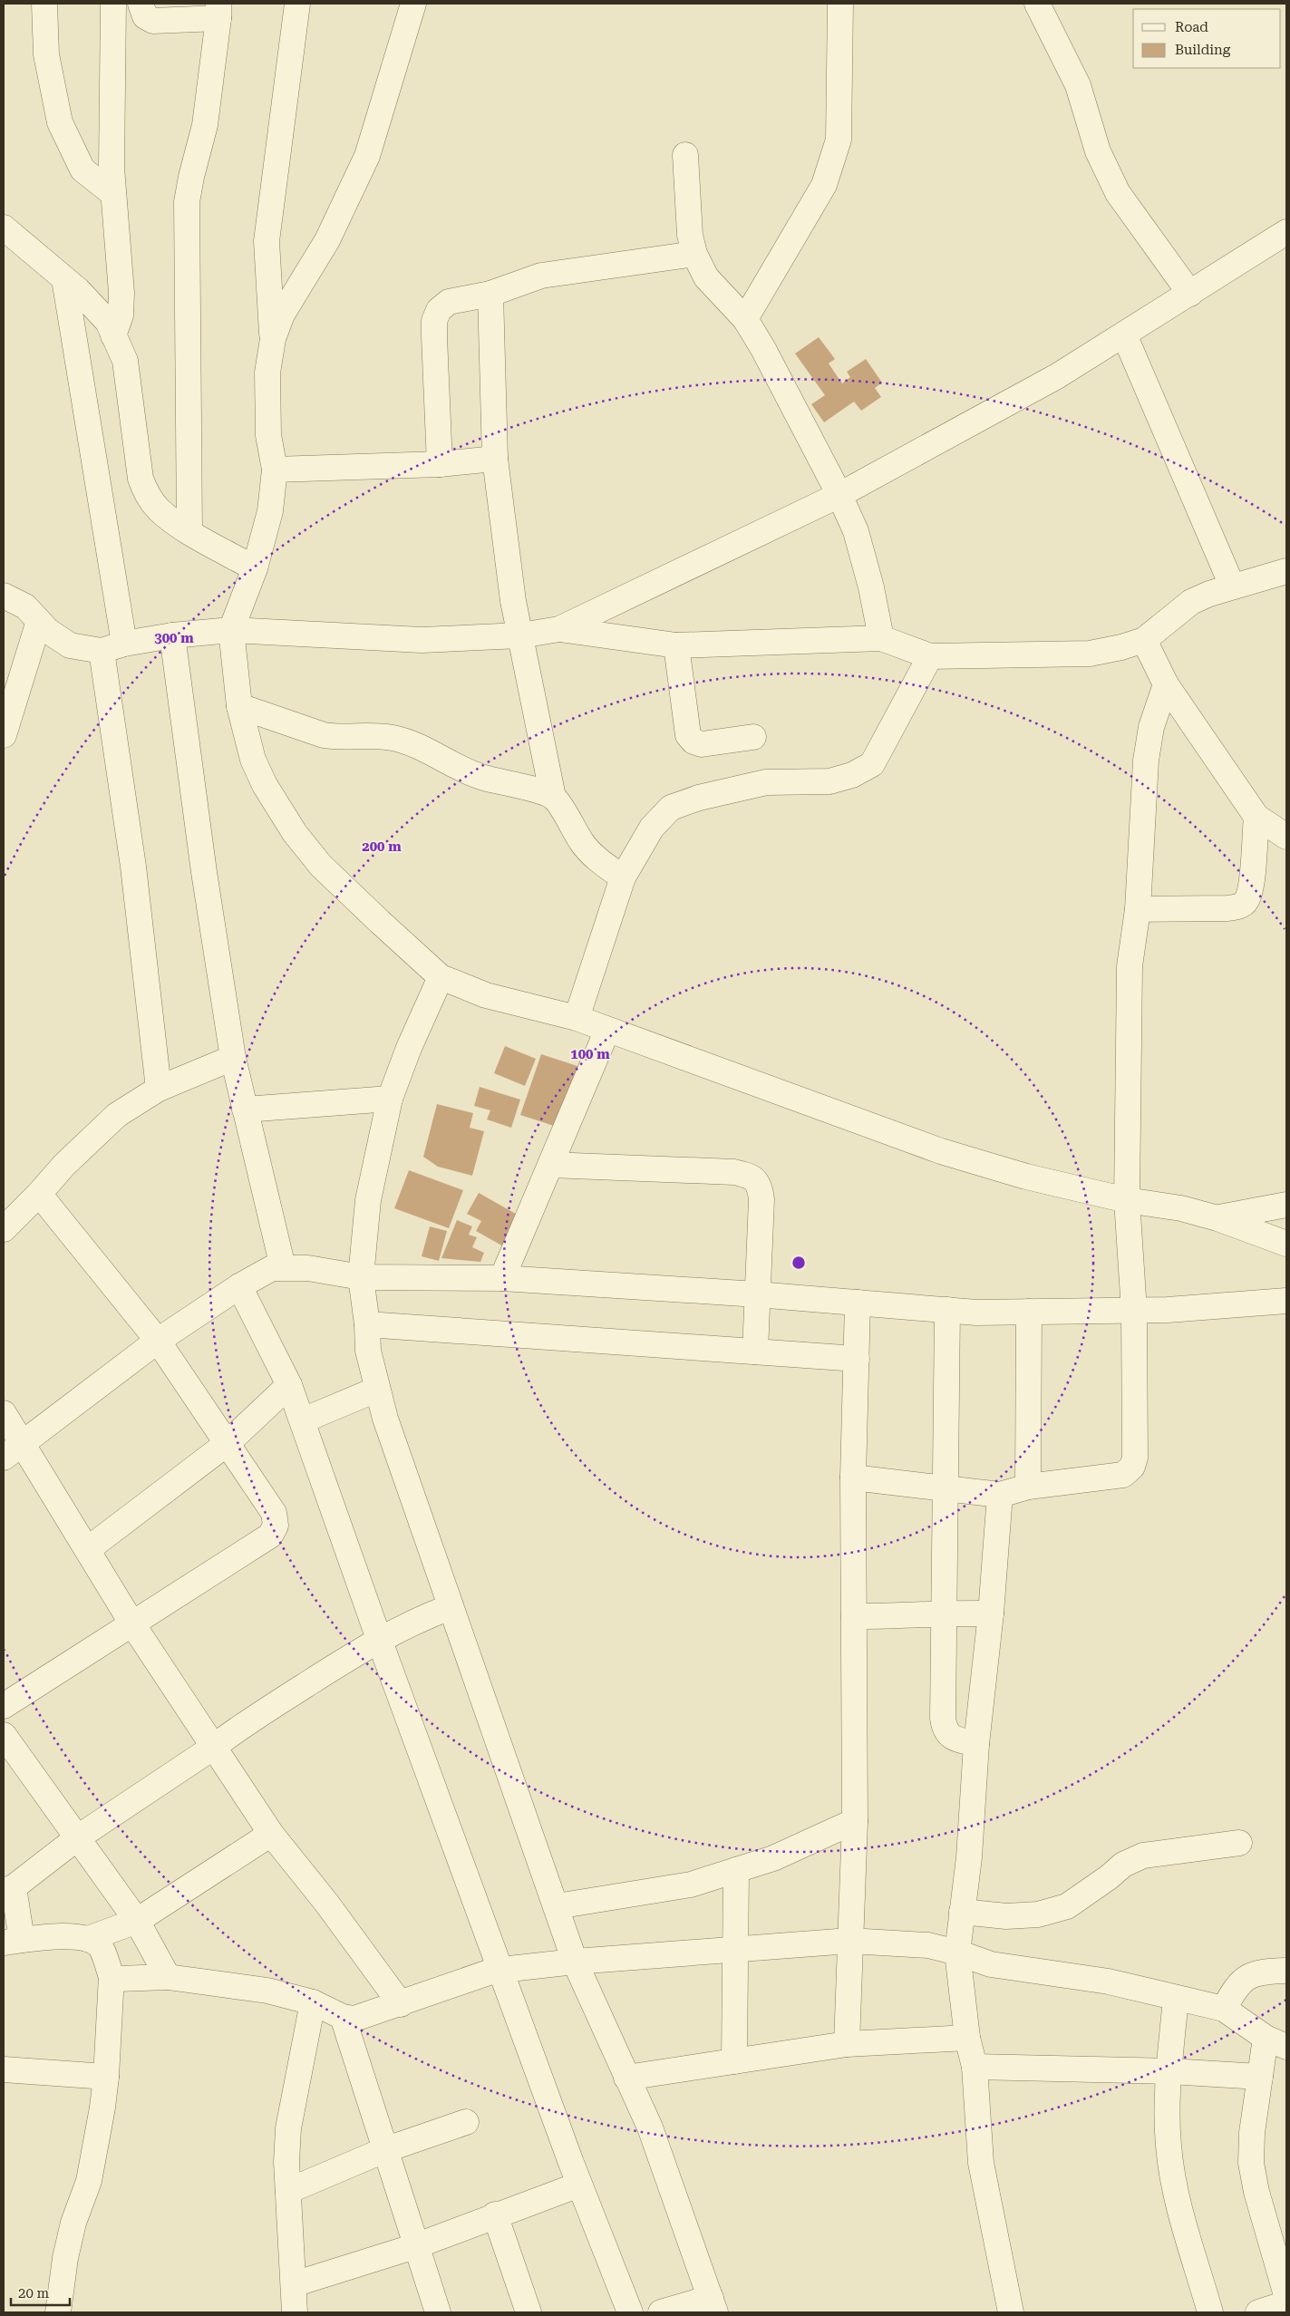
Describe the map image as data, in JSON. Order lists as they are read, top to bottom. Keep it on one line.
{"legend":["Road","Building"],"scale_bar":"20 m","rings":["300 m","200 m","100 m"]}
